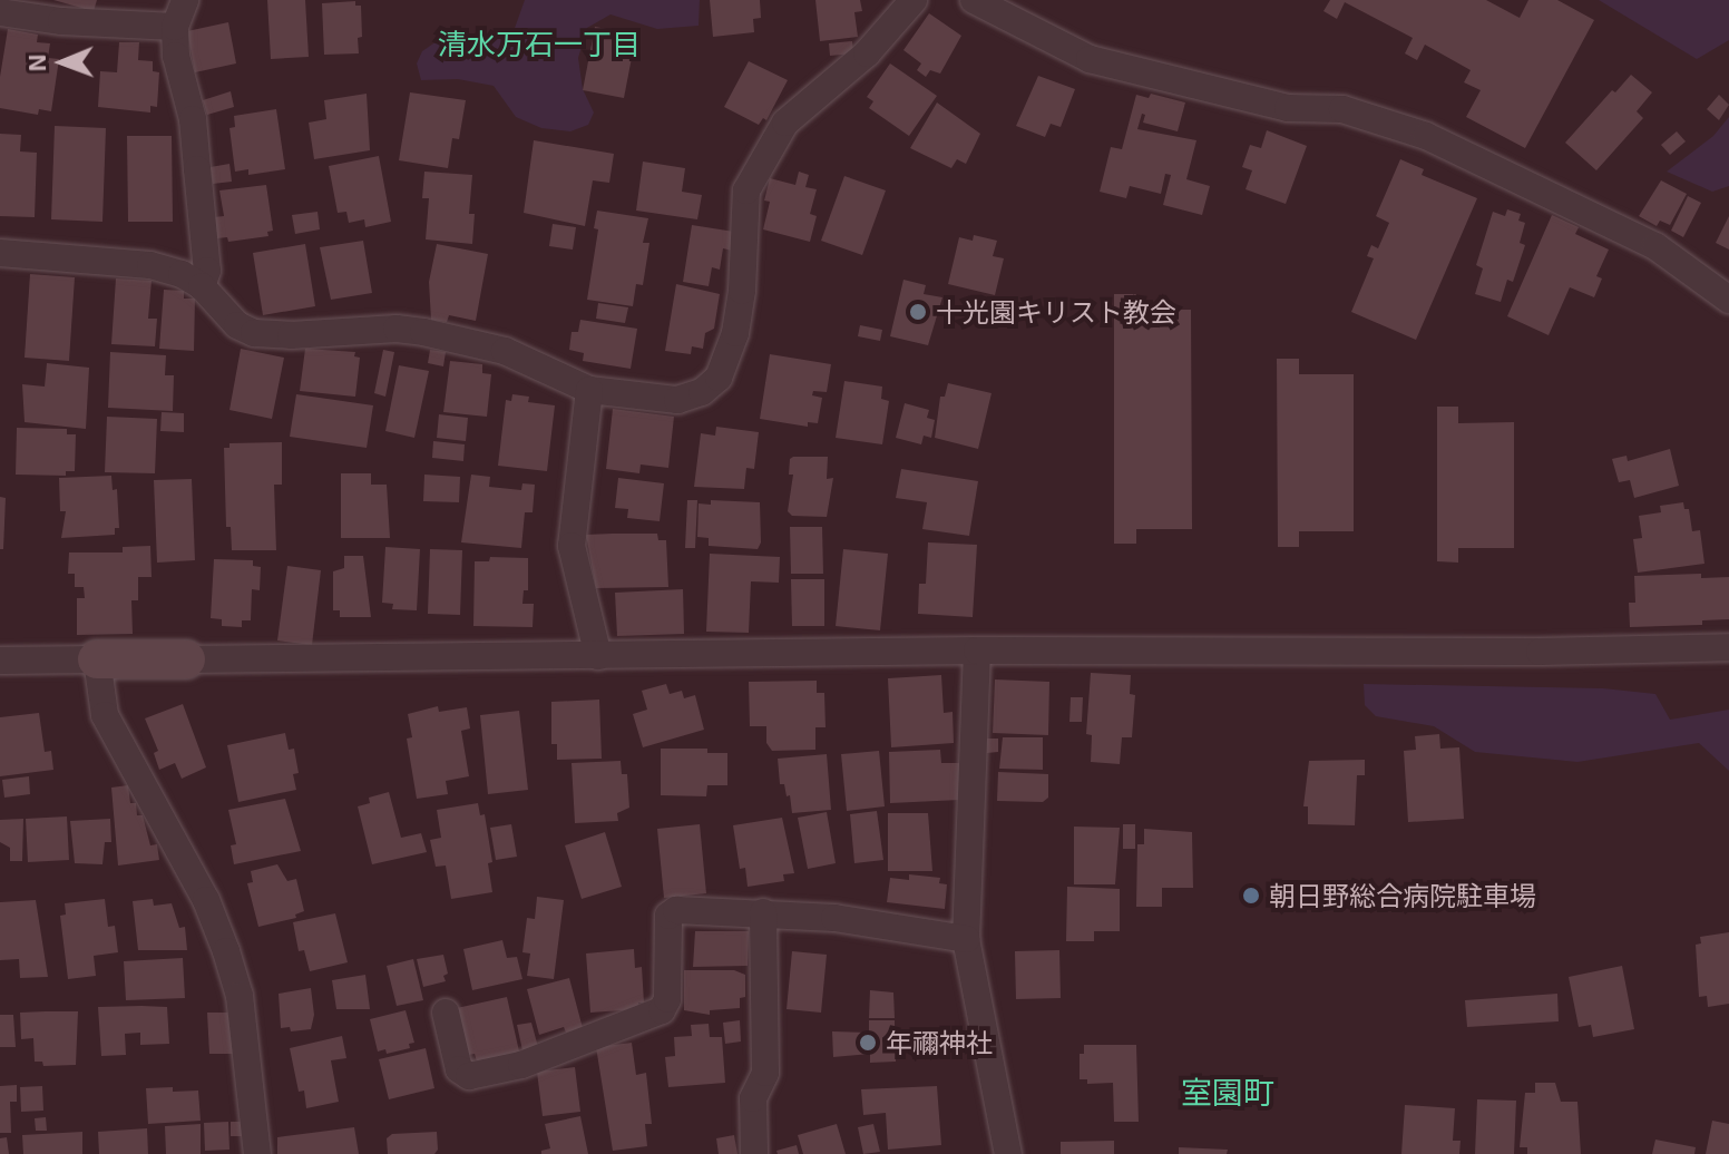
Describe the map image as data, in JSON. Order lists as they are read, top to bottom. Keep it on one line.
{"districts":["清水万石一丁目","室園町"],"places":["十光園キリスト教会","朝日野総合病院駐車場","年禰神社"],"north":"left"}
